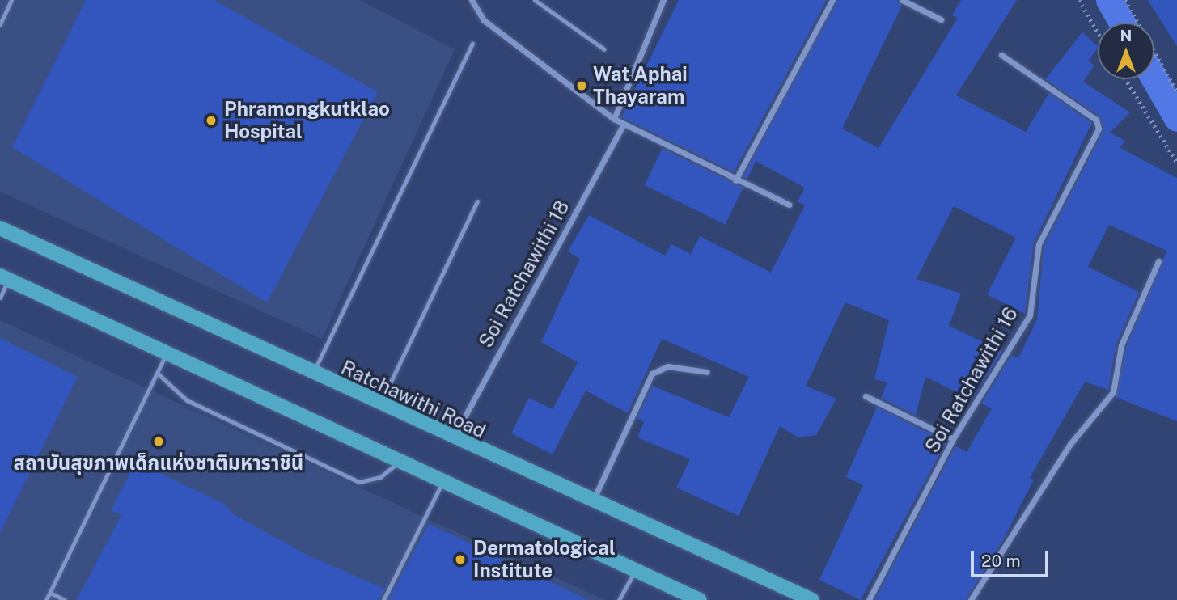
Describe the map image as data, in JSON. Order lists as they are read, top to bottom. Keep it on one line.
{"streets":{"main road":["Ratchawithi Road"],"street":["Soi Ratchawithi 18","Soi Ratchawithi 16"]},"crossings":[["Soi Ratchawithi 18","Ratchawithi Road"]],"places":["Wat Aphai Thayaram","Phramongkutklao Hospital","สถาบันสุขภาพเด็กแห่งชาติมหาราชินี","Dermatological Institute"],"scale_bar":"20 m","north":"top"}
